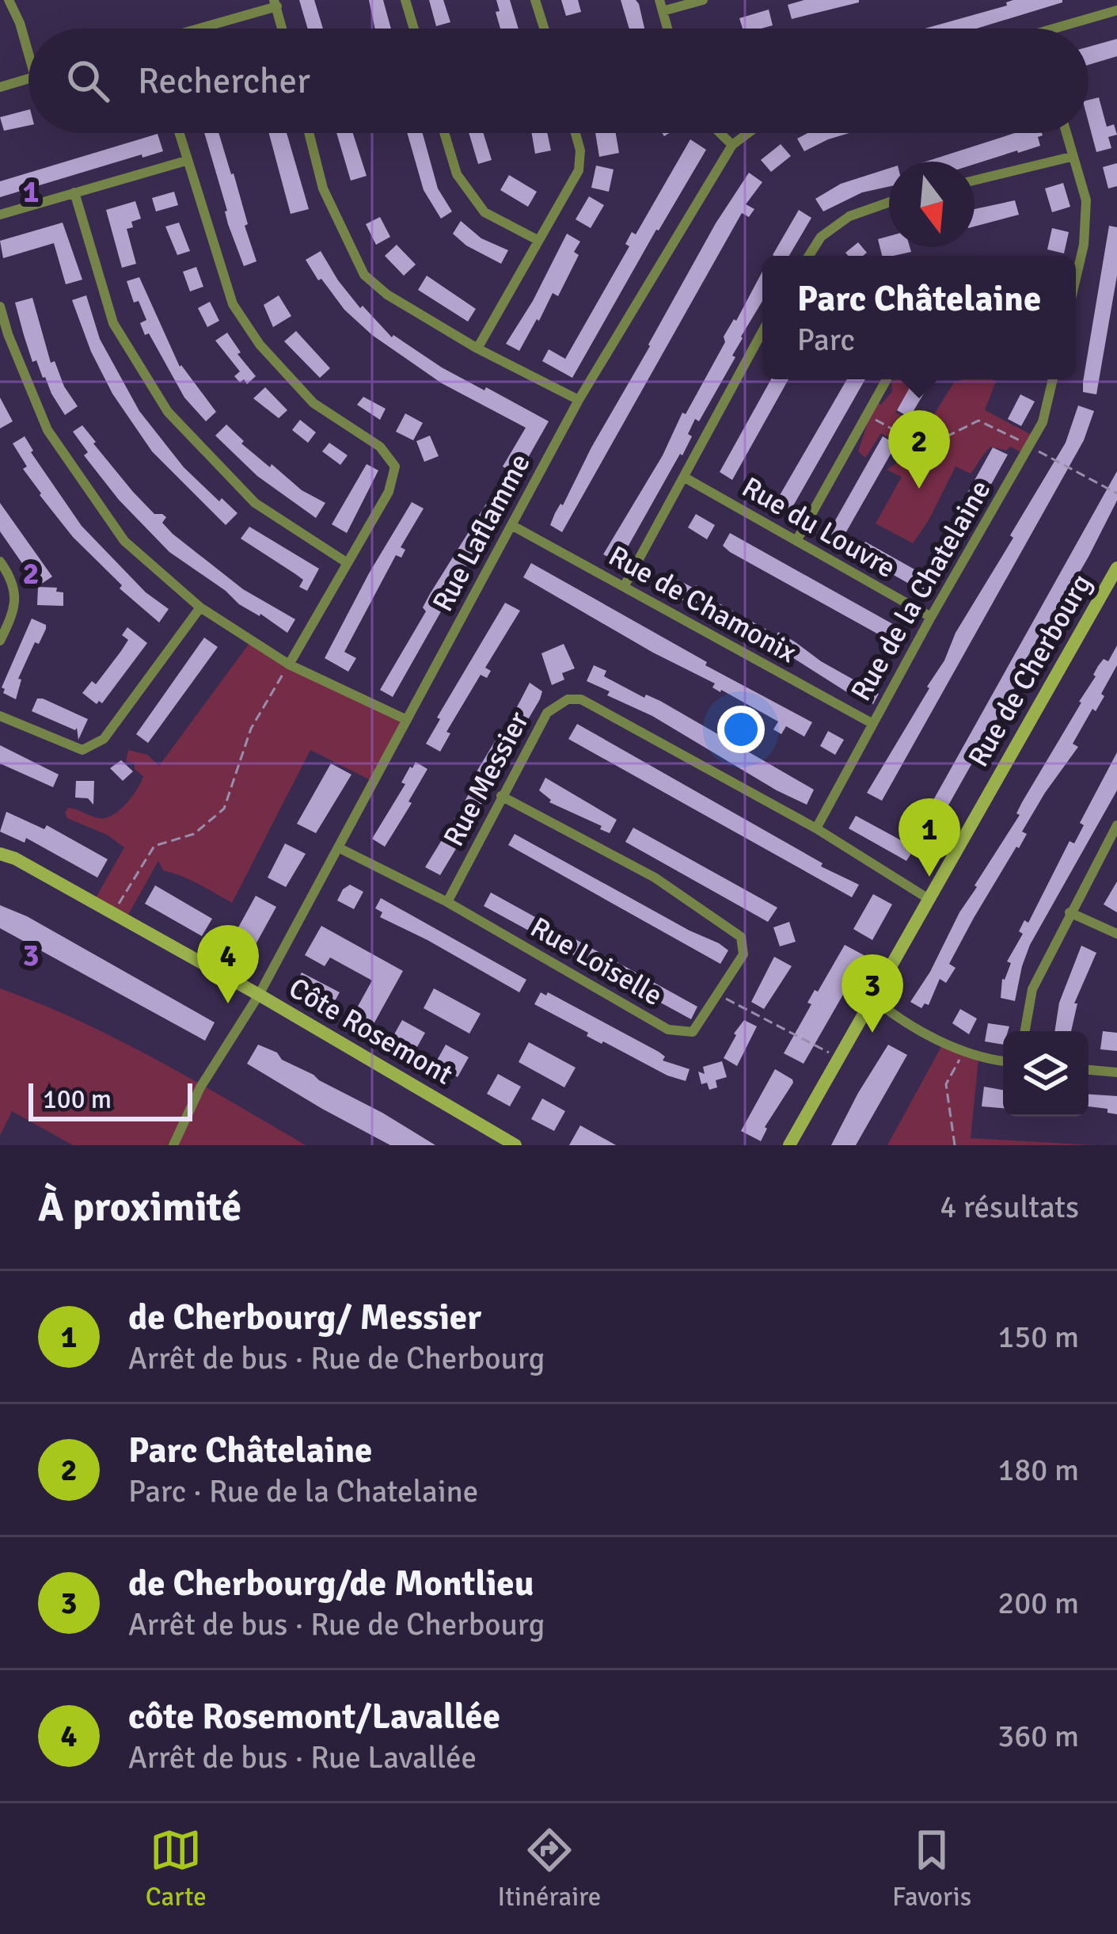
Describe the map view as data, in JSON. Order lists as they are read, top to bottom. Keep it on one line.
{"streets":{"street":["Rue du Louvre","Rue Laflamme","Rue de la Chatelaine","Rue de Chamonix","Rue de Cherbourg","Rue Messier","Rue Loiselle","Côte Rosemont"]},"crossings":[["Rue du Louvre","Rue de la Chatelaine"],["Rue Laflamme","Rue de Chamonix"],["Rue Laflamme","Rue Loiselle"],["Rue Laflamme","Côte Rosemont"],["Rue de la Chatelaine","Rue de Chamonix"],["Rue de la Chatelaine","Rue Messier"],["Rue de Cherbourg","Rue Messier"],["Rue Messier","Rue Loiselle"]],"scale_bar":"100 m","north":"bottom","page":{"search":"Rechercher","popup":["Parc Châtelaine","Parc"],"pins":["2","1","4","3"],"scale":"100 m","heading":["À proximité","4 résultats"],"list":[{"mark":"1","name":"de Cherbourg/ Messier","note":"Arrêt de bus · Rue de Cherbourg","value":"150 m"},{"mark":"2","name":"Parc Châtelaine","note":"Parc · Rue de la Chatelaine","value":"180 m"},{"mark":"3","name":"de Cherbourg/de Montlieu","note":"Arrêt de bus · Rue de Cherbourg","value":"200 m"},{"mark":"4","name":"côte Rosemont/Lavallée","note":"Arrêt de bus · Rue Lavallée","value":"360 m"}],"nav":["Carte","Itinéraire","Favoris"]},"grid":{"rows":["1","2","3"]}}
